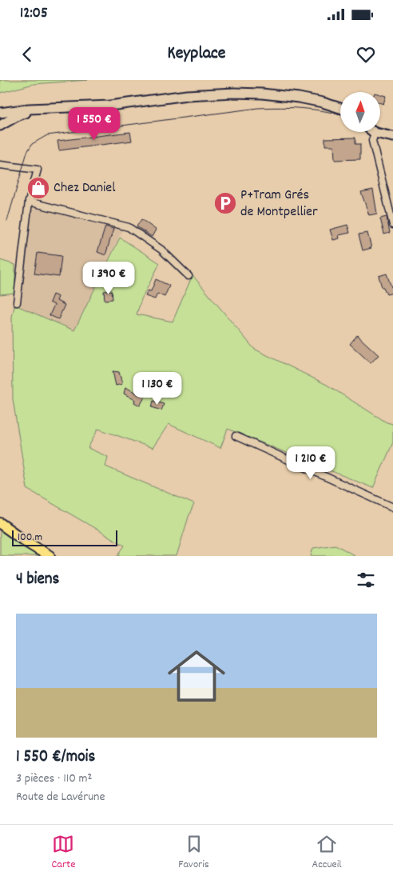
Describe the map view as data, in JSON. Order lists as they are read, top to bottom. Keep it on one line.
{"places":{"shop":["Chez Daniel"],"parking":["P+Tram Grés de Montpellier"]},"scale_bar":"100 m","north":"top","page":{"status":"12:05","header":"Keyplace","price":["1 550 €","1 390 €","1 130 €","1 210 €"],"scale":"100 m","heading":"4 biens","list":[{"name":"1 550 €/mois","note":"3 pièces · 110 m² · Route de Lavérune"}],"tabs":["Carte","Favoris","Accueil"]}}
